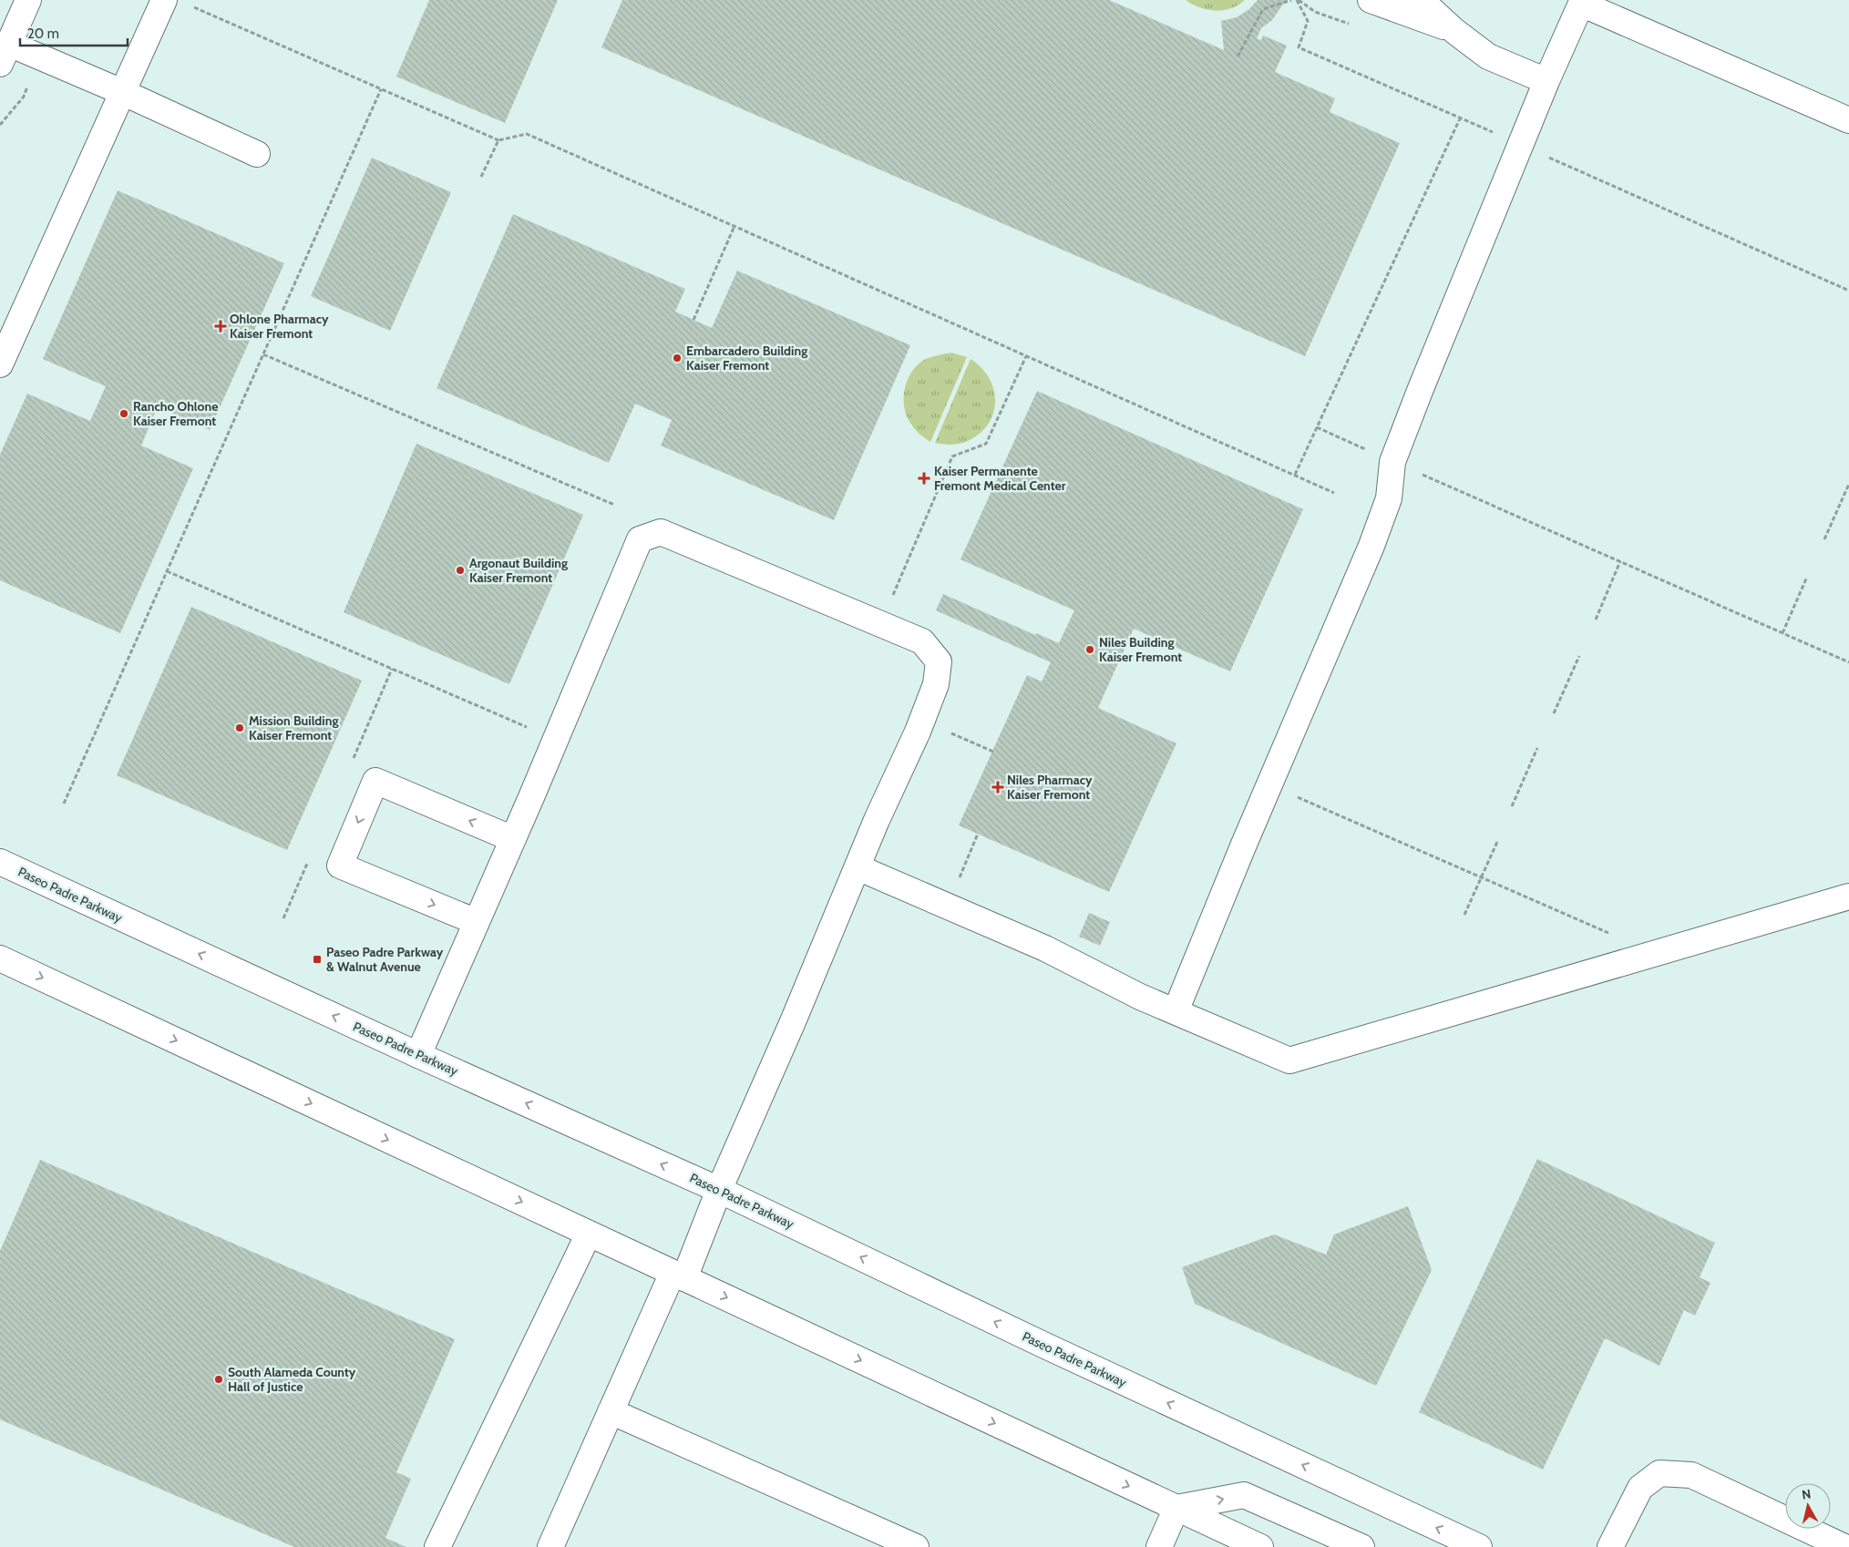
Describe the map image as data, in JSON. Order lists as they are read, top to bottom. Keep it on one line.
{"streets":{"main road":["Paseo Padre Parkway"]},"places":{"health":["Ohlone Pharmacy Kaiser Fremont","Kaiser Permanente Fremont Medical Center","Niles Pharmacy Kaiser Fremont"],"other":["Embarcadero Building Kaiser Fremont","Rancho Ohlone Kaiser Fremont","Argonaut Building Kaiser Fremont","Niles Building Kaiser Fremont","Mission Building Kaiser Fremont","South Alameda County Hall of Justice"],"transit":["Paseo Padre Parkway & Walnut Avenue"]},"scale_bar":"20 m","north":"top"}
